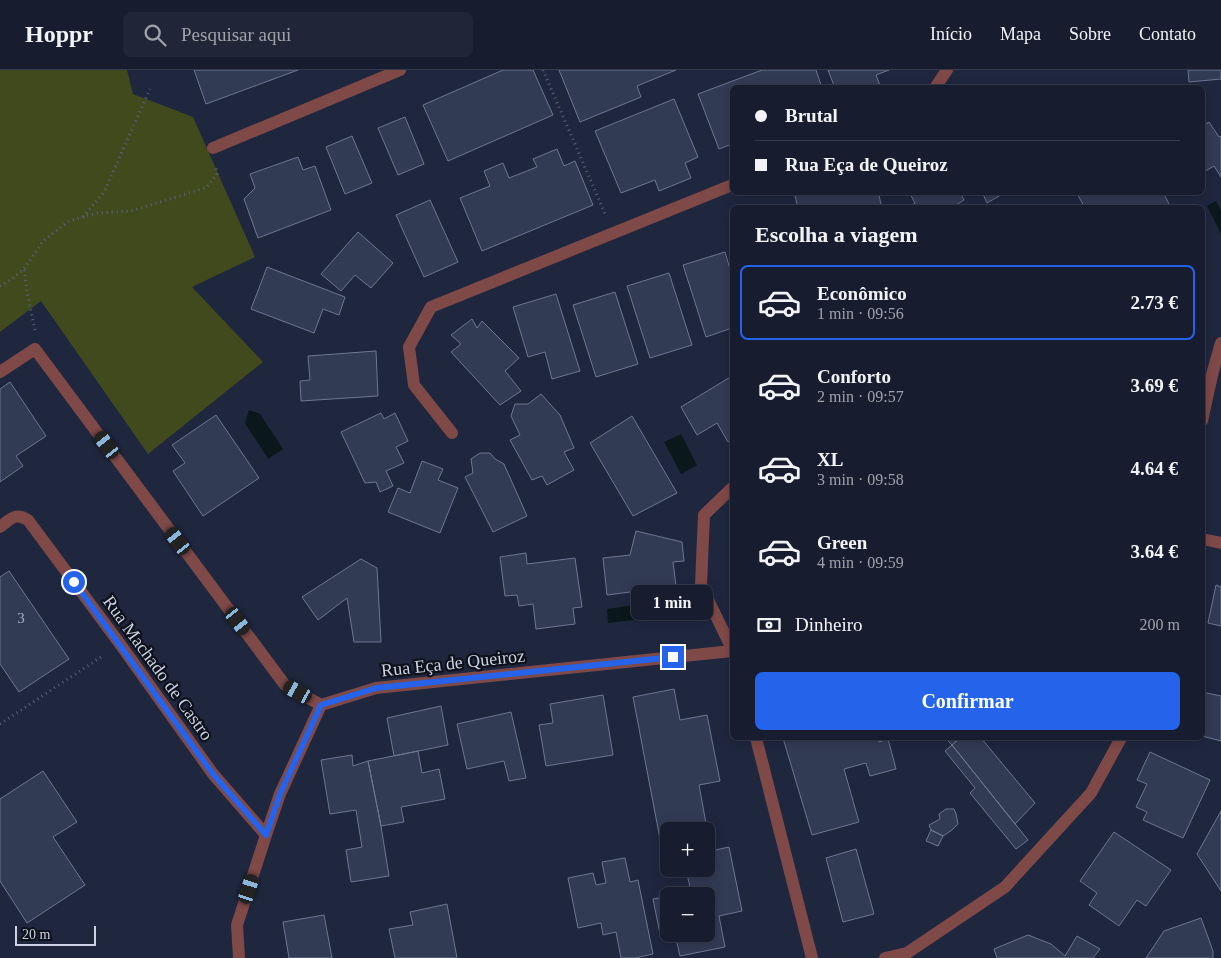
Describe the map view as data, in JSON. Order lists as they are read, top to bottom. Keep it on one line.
{"streets":{"street":["Rua Eça de Queiroz","Rua Machado de Castro"]},"house_numbers":["3"],"scale_bar":"20 m","page":{"header":"Hoppr","search":"Pesquisar aqui","nav":["Início","Mapa","Sobre","Contato"],"banner":["Brutal","Rua Eça de Queiroz"],"heading":"Escolha a viagem","list":[{"name":"Econômico","note":"1 min · 09:56","value":"2.73 €"},{"name":"Conforto","note":"2 min · 09:57","value":"3.69 €"},{"name":"XL","note":"3 min · 09:58","value":"4.64 €"},{"name":"Green","note":"4 min · 09:59","value":"3.64 €"}],"bubble":"1 min","pay":["Dinheiro","200 m"],"buttons":"Confirmar","map_buttons":["+","−"],"scale":"20 m"}}
